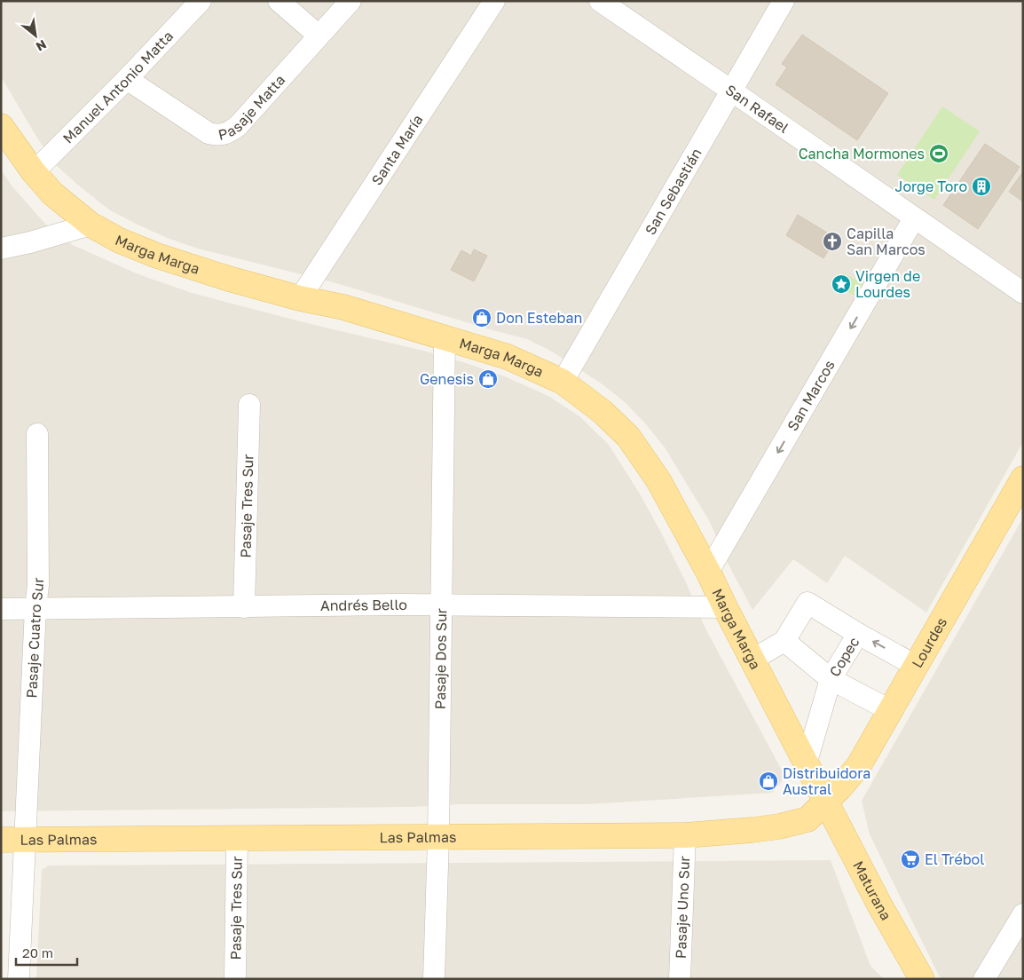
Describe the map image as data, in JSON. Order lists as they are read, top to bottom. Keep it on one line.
{"streets":{"main road":["Marga Marga","Lourdes","Las Palmas","Maturana"],"street":["Manuel Antonio Matta","Pasaje Matta","San Rafael","Santa María","San Sebastián","San Marcos","Pasaje Tres Sur","Andrés Bello","Pasaje Cuatro Sur","Copec","Pasaje Dos Sur","Pasaje Uno Sur"]},"crossings":[["Manuel Antonio Matta","Pasaje Matta"],["Manuel Antonio Matta","Marga Marga"],["San Rafael","San Sebastián"],["San Rafael","San Marcos"],["Santa María","Marga Marga"],["San Sebastián","Marga Marga"],["Marga Marga","San Marcos"],["Marga Marga","Andrés Bello"],["Marga Marga","Lourdes"],["Marga Marga","Pasaje Dos Sur"],["Marga Marga","Las Palmas"],["Marga Marga","Maturana"],["Pasaje Tres Sur","Andrés Bello"],["Pasaje Tres Sur","Las Palmas"],["Andrés Bello","Pasaje Cuatro Sur"],["Andrés Bello","Pasaje Dos Sur"],["Pasaje Cuatro Sur","Las Palmas"],["Lourdes","Copec"],["Lourdes","Las Palmas"],["Lourdes","Maturana"],["Pasaje Dos Sur","Las Palmas"],["Las Palmas","Maturana"],["Las Palmas","Pasaje Uno Sur"]],"one_way":["San Marcos"],"places":{"sports":["Cancha Mormones"],"building":["Jorge Toro"],"church":["Capilla San Marcos"],"place":["Virgen de Lourdes"],"shop":["Don Esteban","Genesis","Distribuidora Austral"],"supermarket":["El Trébol"]},"scale_bar":"20 m","north":"bottom right"}
